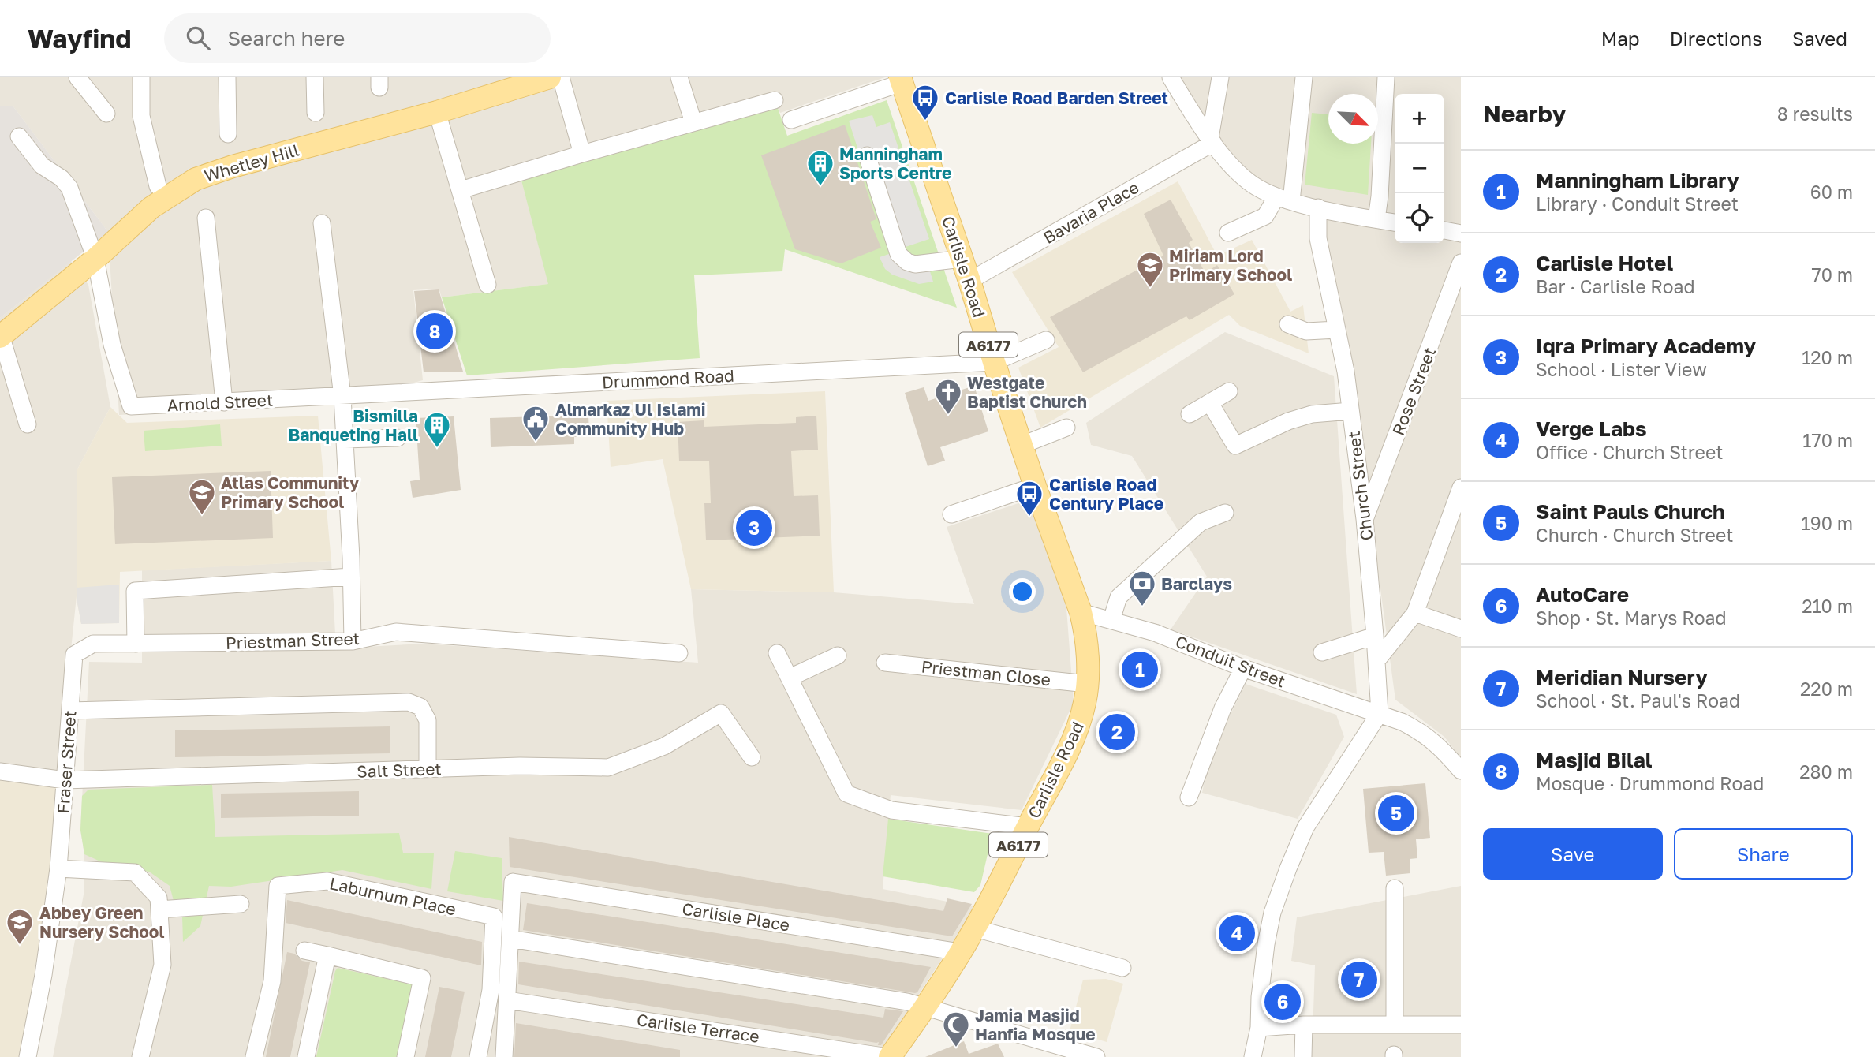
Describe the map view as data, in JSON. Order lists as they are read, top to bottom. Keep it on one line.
{"streets":{"main road":["Whetley Hill","Carlisle Road","A6177"],"street":["Bavaria Place","Drummond Road","Rose Street","Arnold Street","Church Street","Priestman Street","Conduit Street","Priestman Close","Fraser Street","Salt Street","Laburnum Place","Carlisle Place","Carlisle Terrace"]},"crossings":[["Whetley Hill","Arnold Street"],["Bavaria Place","Carlisle Road"],["Carlisle Road","Drummond Road"],["Carlisle Road","Conduit Street"],["Carlisle Road","Priestman Close"],["Carlisle Road","Carlisle Place"],["Carlisle Road","Carlisle Terrace"],["Drummond Road","Arnold Street"],["Rose Street","Church Street"],["Church Street","Conduit Street"],["Priestman Street","Fraser Street"],["Fraser Street","Salt Street"]],"places":{"bus stop":["Carlisle Road Barden Street","Carlisle Road Century Place"],"building":["Manningham Sports Centre","Bismilla Banqueting Hall"],"school or university":["Miriam Lord Primary School","Atlas Community Primary School","Abbey Green Nursery School"],"church":["Westgate Baptist Church"],"public building":["Almarkaz Ul Islami Community Hub"],"bank":["Barclays"],"mosque":["Jamia Masjid Hanfia Mosque"]},"north":"bottom right","page":{"header":"Wayfind","search":"Search here","nav":["Map","Directions","Saved"],"heading":["Nearby","8 results"],"map_buttons":["+","−"],"list":[{"mark":"1","name":"Manningham Library","note":"Library · Conduit Street","value":"60 m"},{"mark":"2","name":"Carlisle Hotel","note":"Bar · Carlisle Road","value":"70 m"},{"mark":"3","name":"Iqra Primary Academy","note":"School · Lister View","value":"120 m"},{"mark":"4","name":"Verge Labs","note":"Office · Church Street","value":"170 m"},{"mark":"5","name":"Saint Pauls Church","note":"Church · Church Street","value":"190 m"},{"mark":"6","name":"AutoCare","note":"Shop · St. Marys Road","value":"210 m"},{"mark":"7","name":"Meridian Nursery","note":"School · St. Paul's Road","value":"220 m"},{"mark":"8","name":"Masjid Bilal","note":"Mosque · Drummond Road","value":"280 m"}],"pins":["8","3","1","2","5","4","7","6"],"buttons":["Save","Share"]}}
